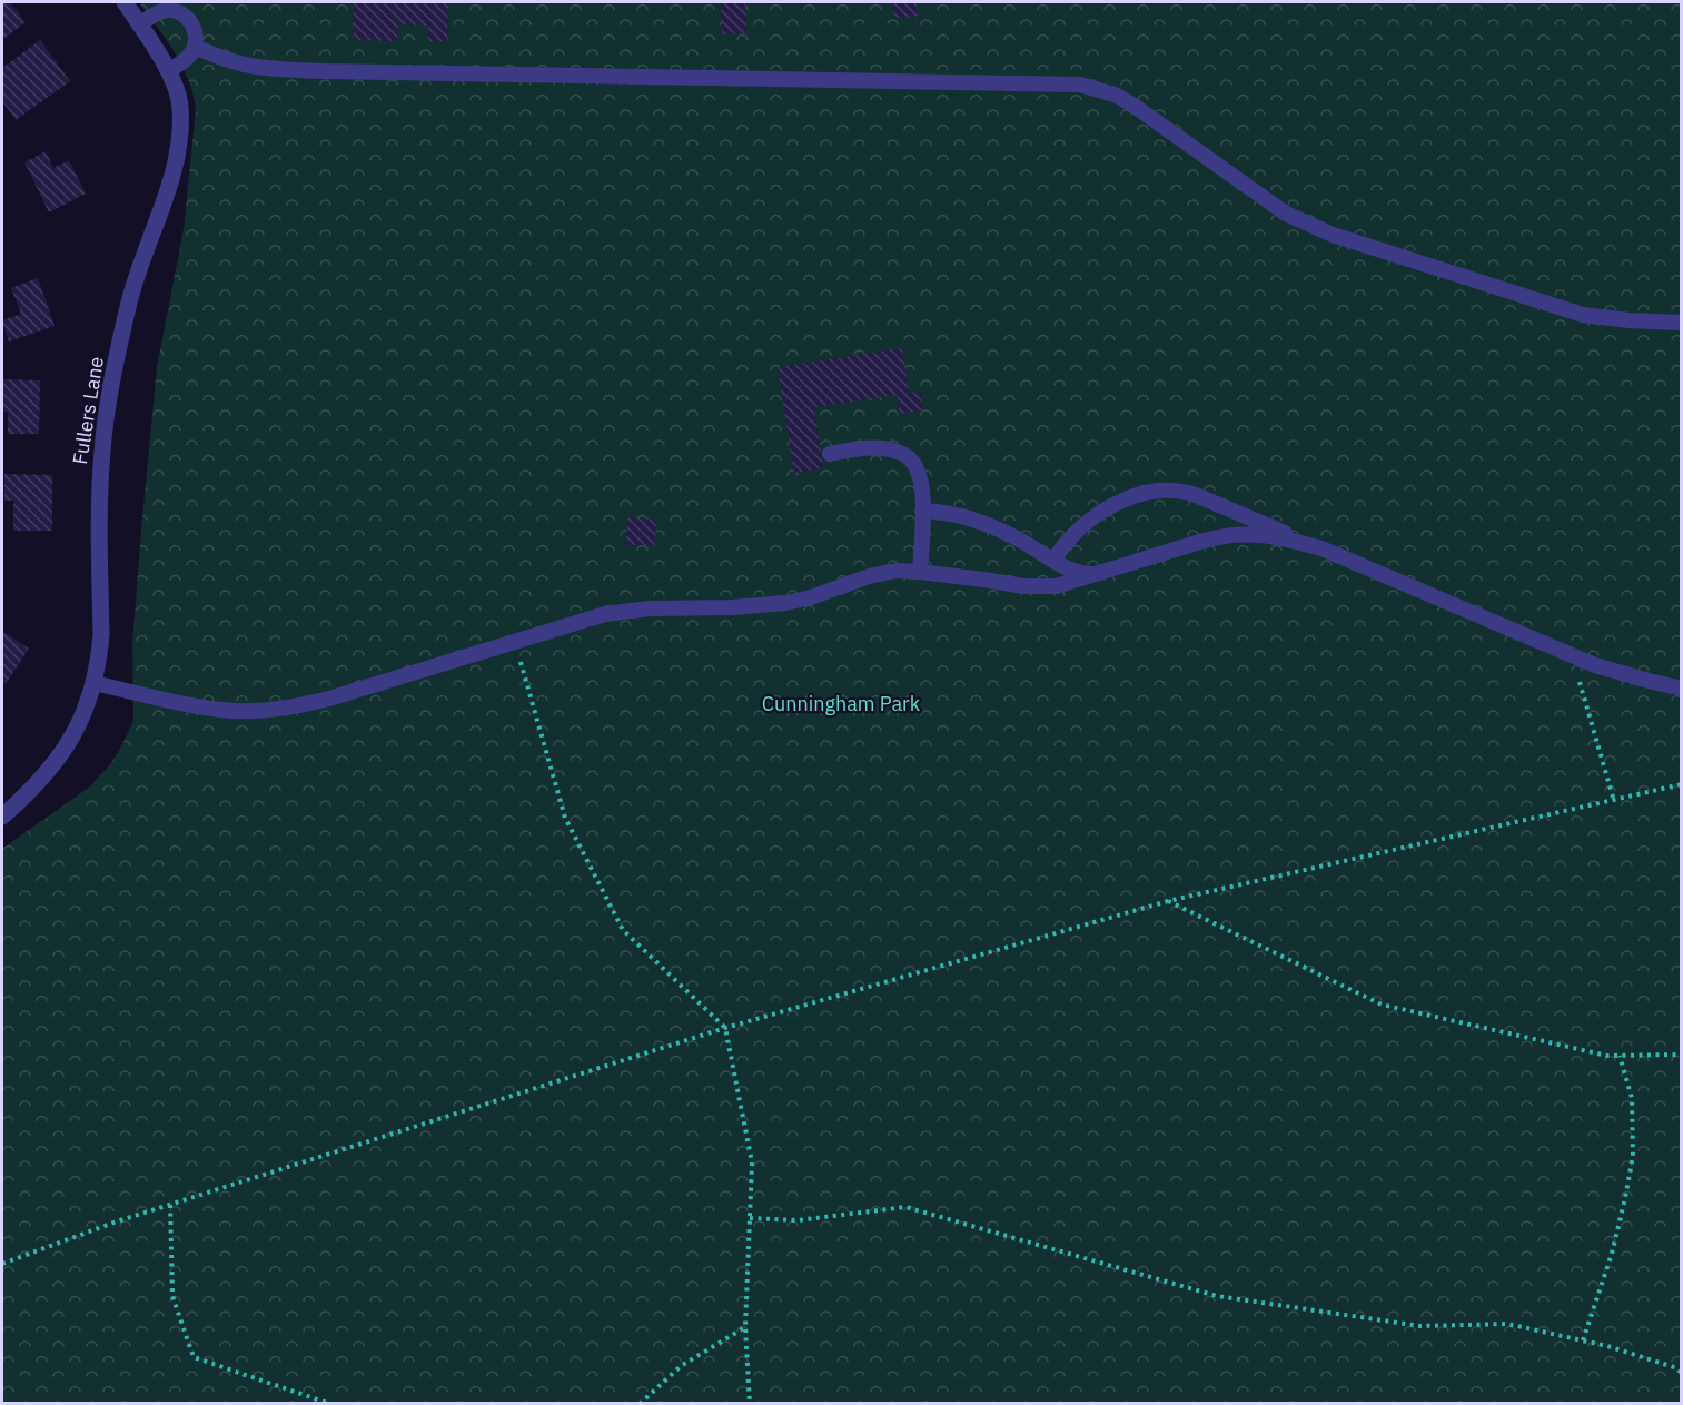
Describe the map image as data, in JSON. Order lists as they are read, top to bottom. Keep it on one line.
{"streets":{"street":["Fullers Lane"]},"parks":["Cunningham Park"]}
